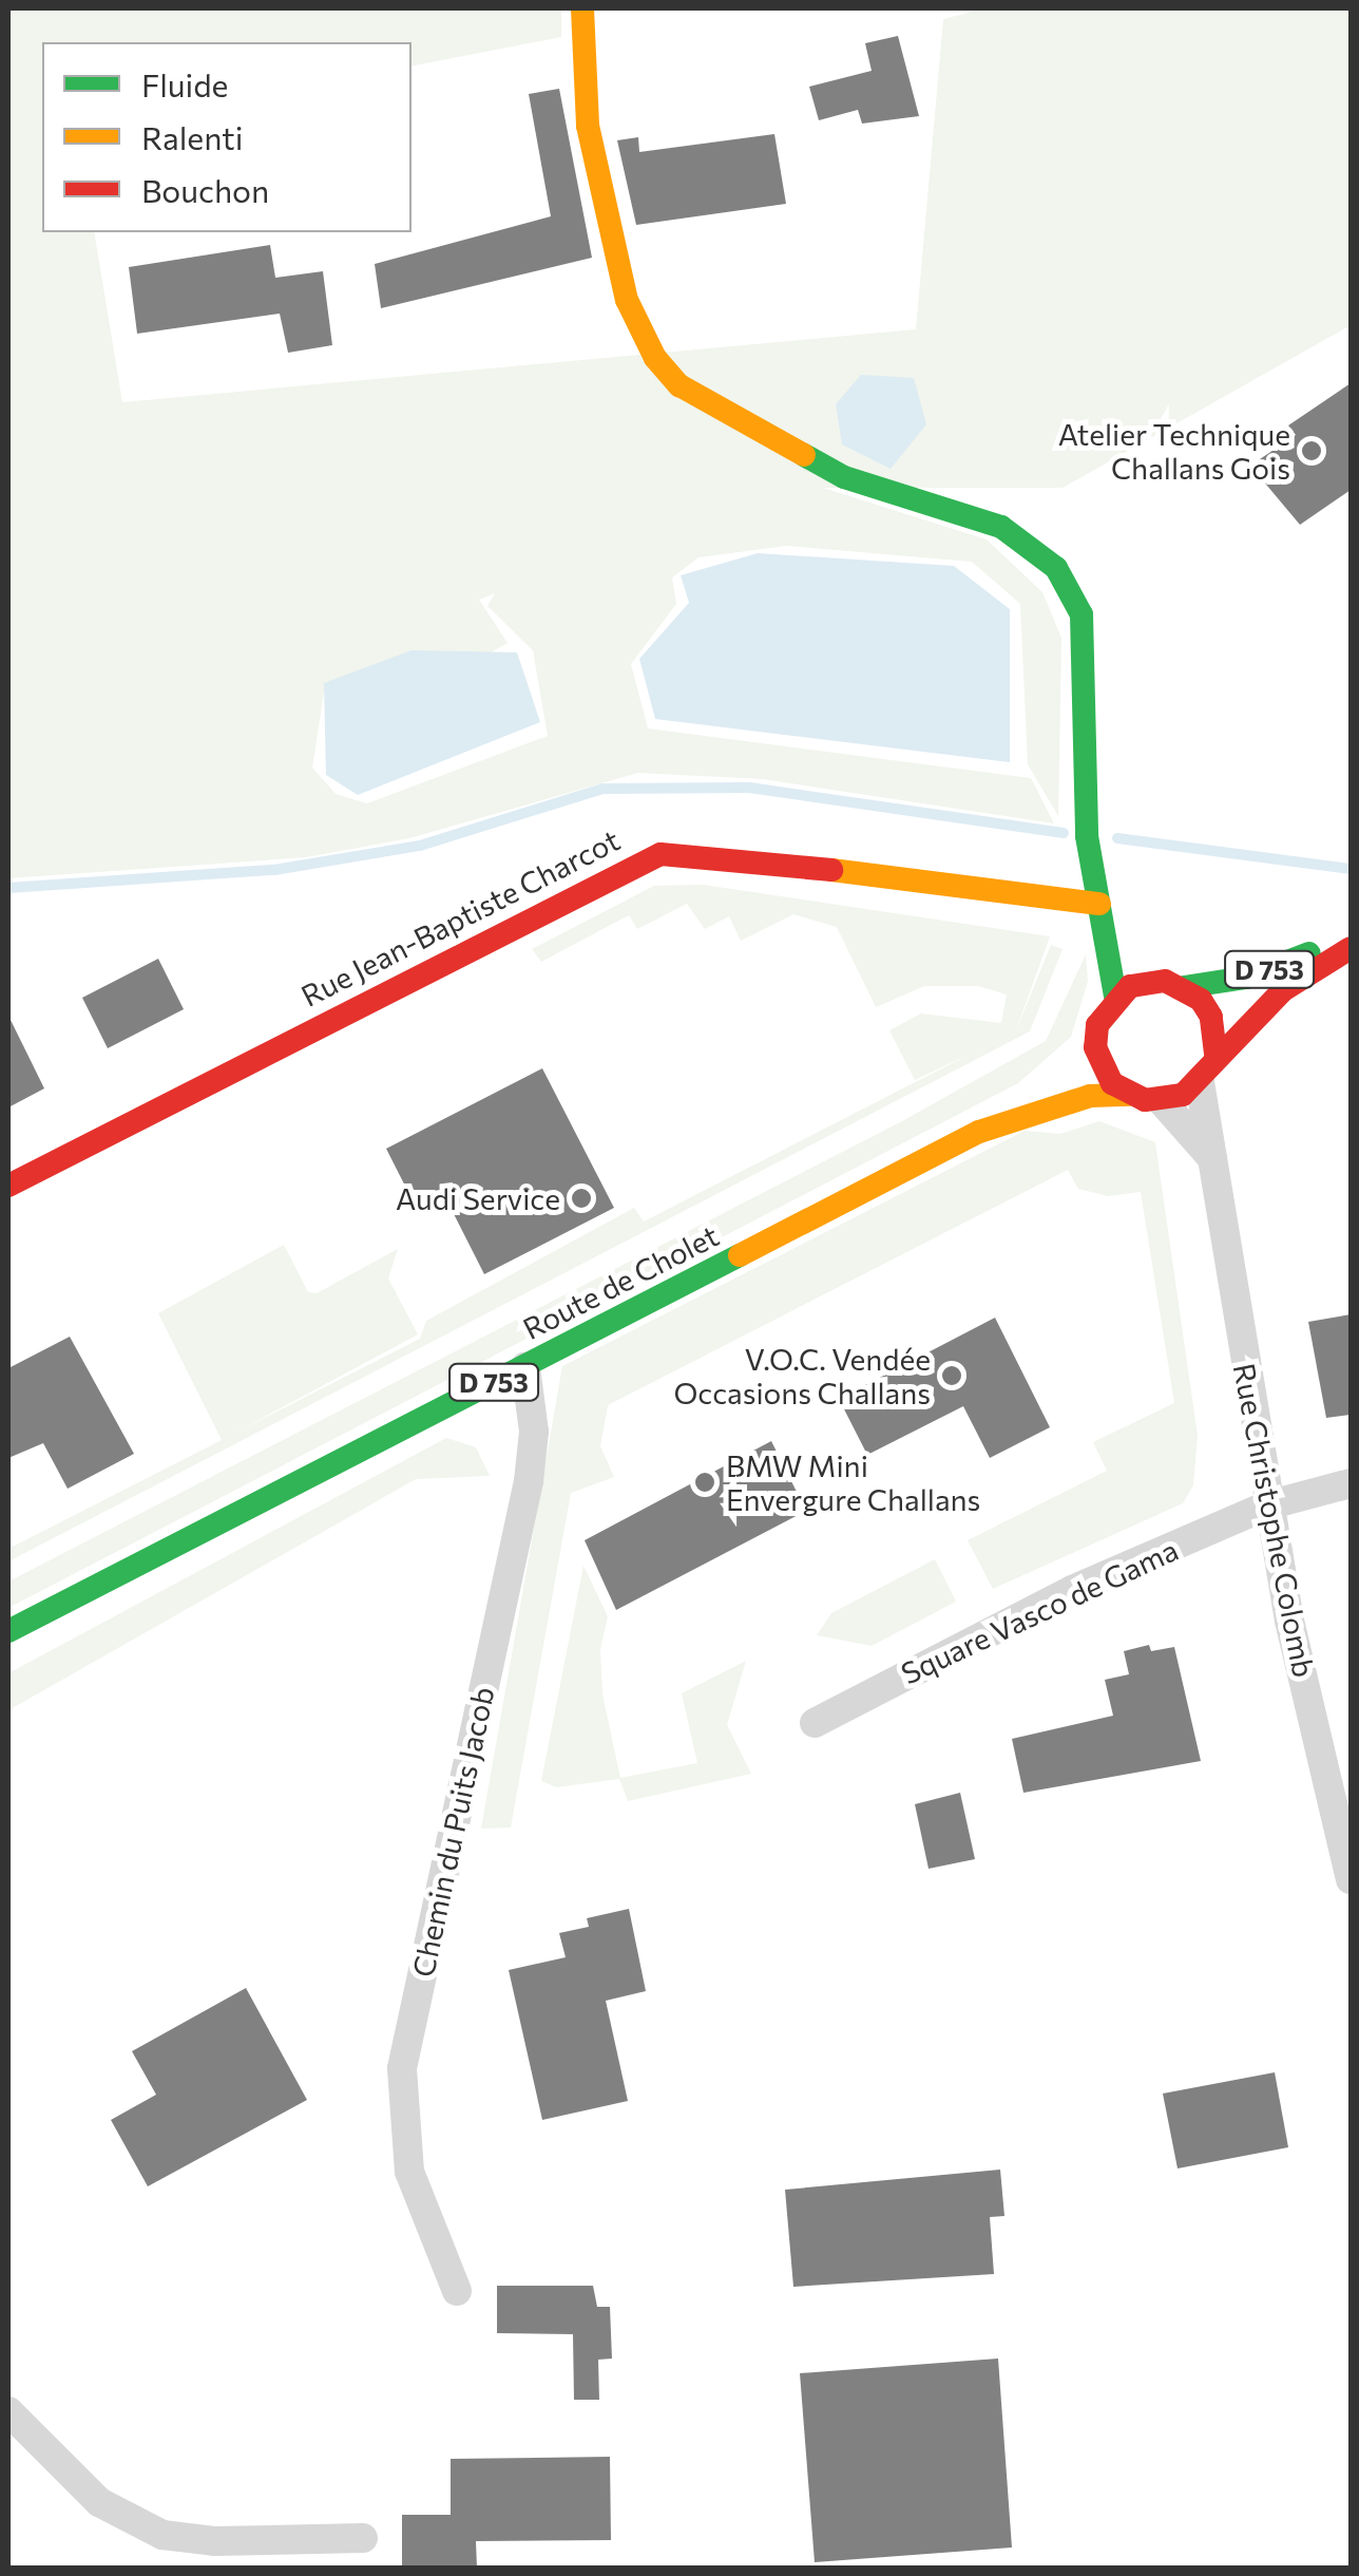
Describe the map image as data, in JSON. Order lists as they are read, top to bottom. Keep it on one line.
{"streets":{"street":["Rue Jean-Baptiste Charcot","D 753","Route de Cholet","Rue Christophe Colomb","Square Vasco de Gama","Chemin du Puits Jacob"]},"crossings":[["D 753","Route de Cholet"],["D 753","Rue Christophe Colomb"],["Route de Cholet","Rue Christophe Colomb"],["Route de Cholet","Chemin du Puits Jacob"],["Rue Christophe Colomb","Square Vasco de Gama"]],"places":["Atelier Technique Challans Gois","Audi Service","V.O.C. Vendée Occasions Challans","BMW Mini Envergure Challans"],"legend":["Fluide","Ralenti","Bouchon"]}
